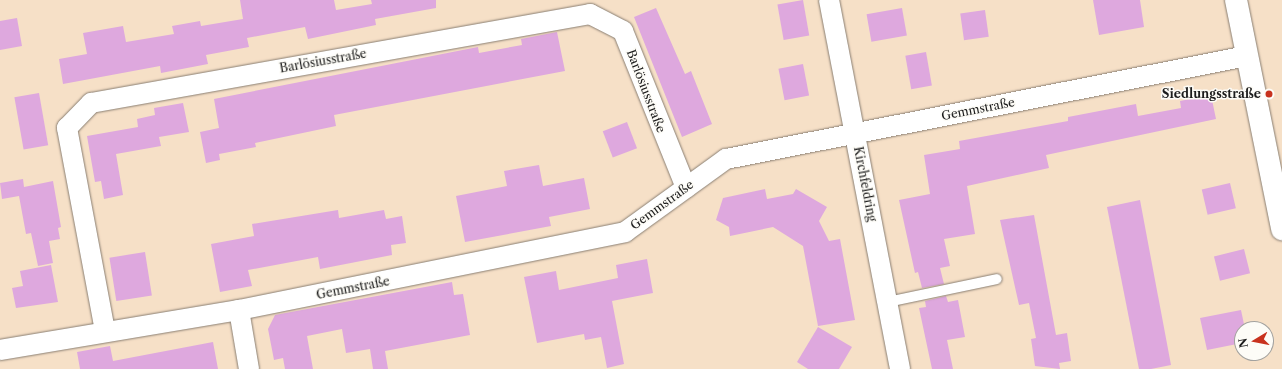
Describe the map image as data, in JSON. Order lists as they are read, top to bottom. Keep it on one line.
{"streets":{"street":["Barlösiusstraße","Gemmstraße","Kirchfeldring"]},"crossings":[["Barlösiusstraße","Gemmstraße"],["Gemmstraße","Kirchfeldring"]],"places":["Siedlungsstraße"],"north":"left"}
